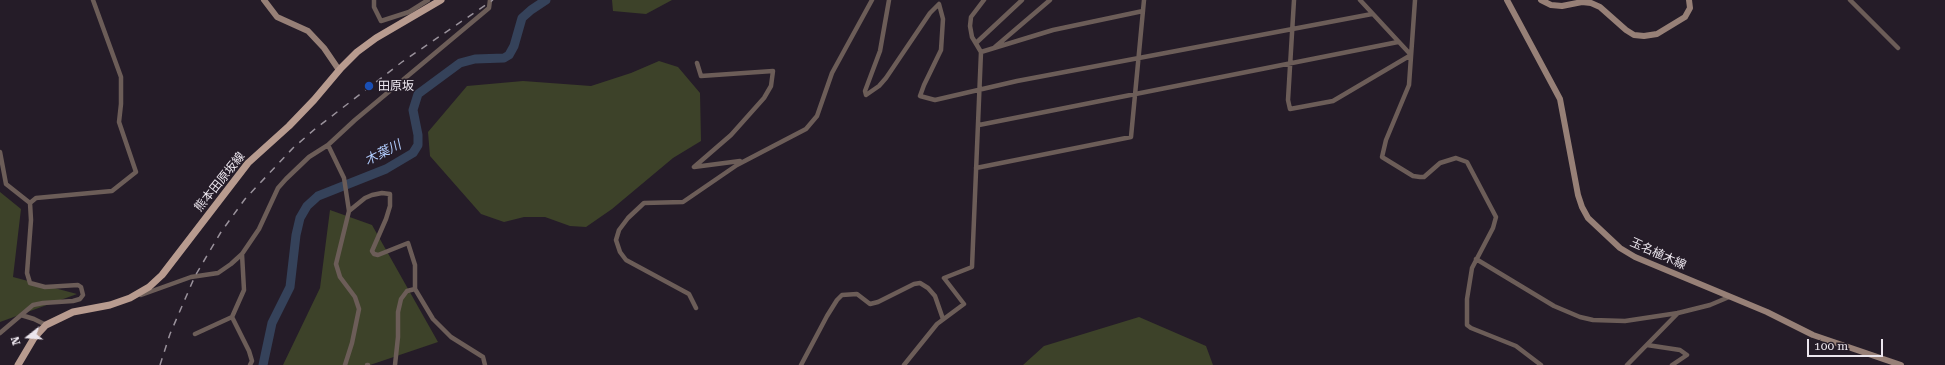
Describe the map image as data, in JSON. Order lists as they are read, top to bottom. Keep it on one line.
{"streets":{"main road":["熊本田原坂線","玉名植木線"]},"water":["木葉川"],"places":["田原坂"],"scale_bar":"100 m","north":"left"}
